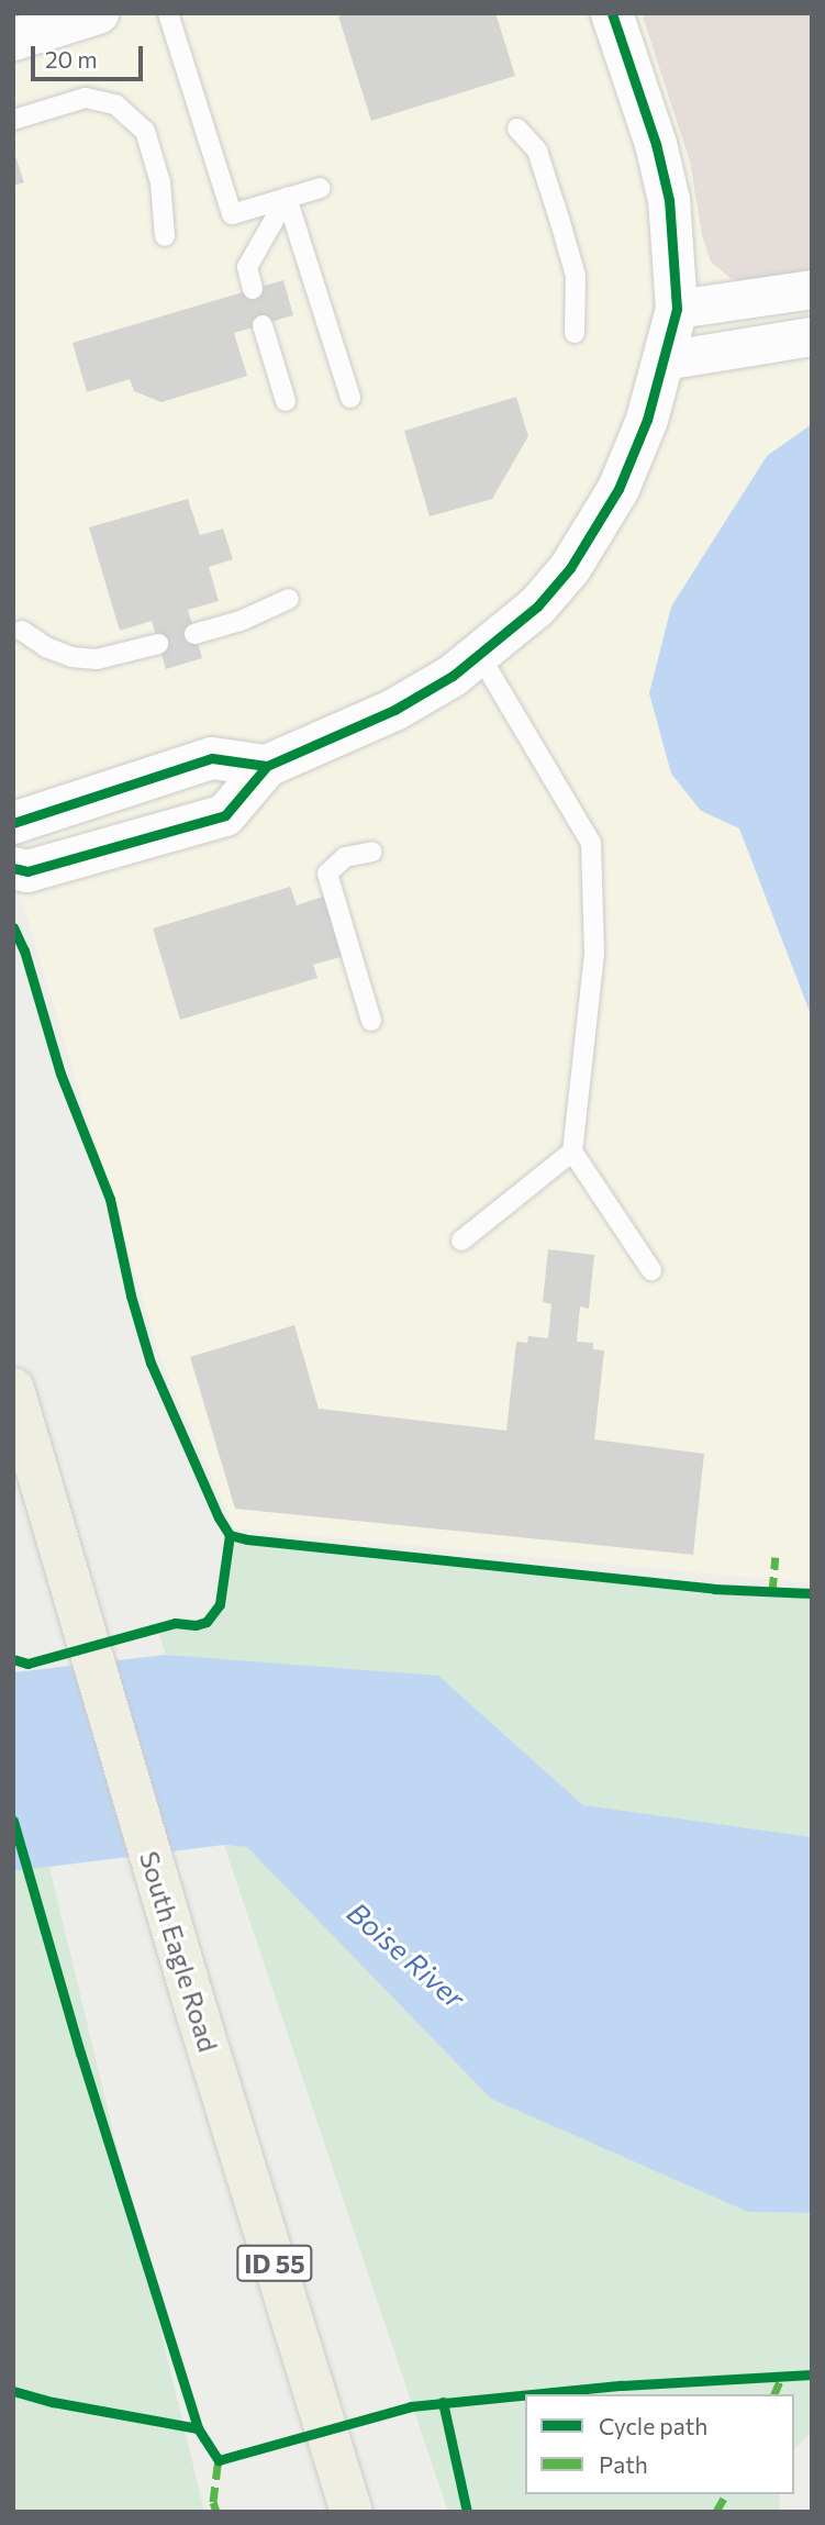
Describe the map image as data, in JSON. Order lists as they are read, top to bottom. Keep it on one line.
{"streets":{"highway":["South Eagle Road","ID 55"]},"water":["Boise River"],"legend":["Cycle path","Path"],"scale_bar":"20 m"}
